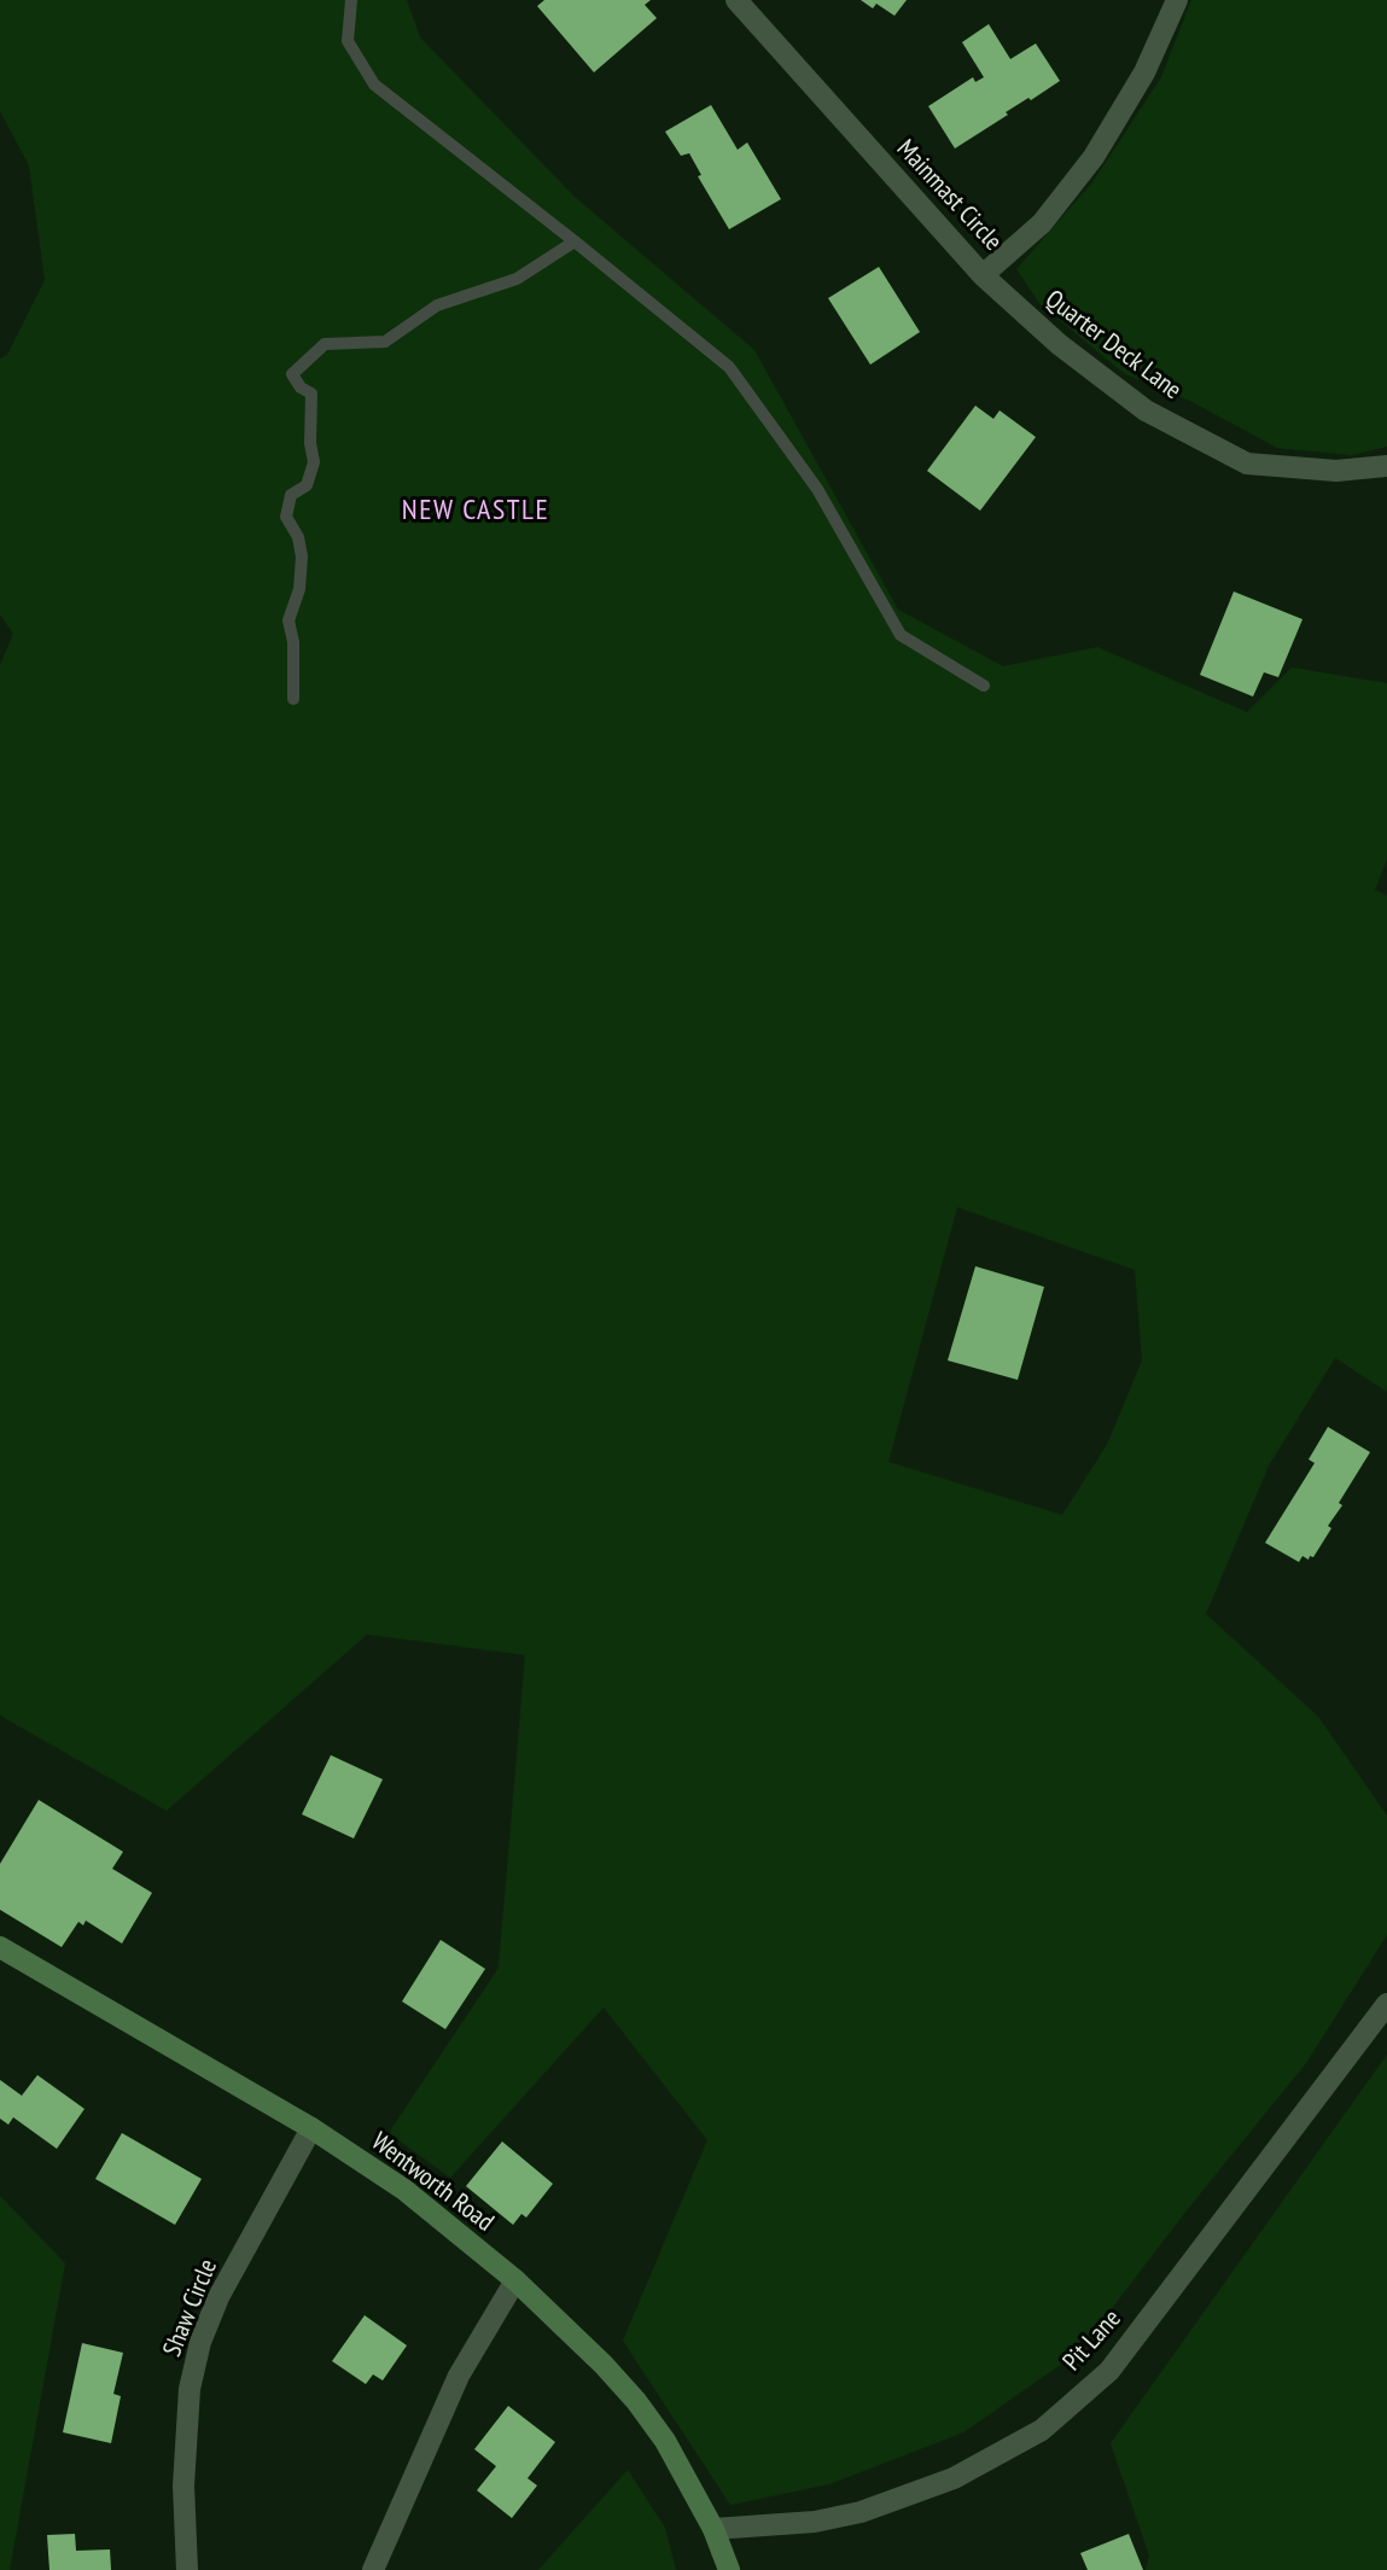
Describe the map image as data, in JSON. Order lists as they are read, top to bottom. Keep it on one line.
{"streets":{"main road":["Wentworth Road"],"street":["Mainmast Circle","Quarter Deck Lane","Shaw Circle","Pit Lane"]},"crossings":[["Mainmast Circle","Quarter Deck Lane"],["Wentworth Road","Shaw Circle"],["Wentworth Road","Pit Lane"]],"districts":["NEW CASTLE"]}
